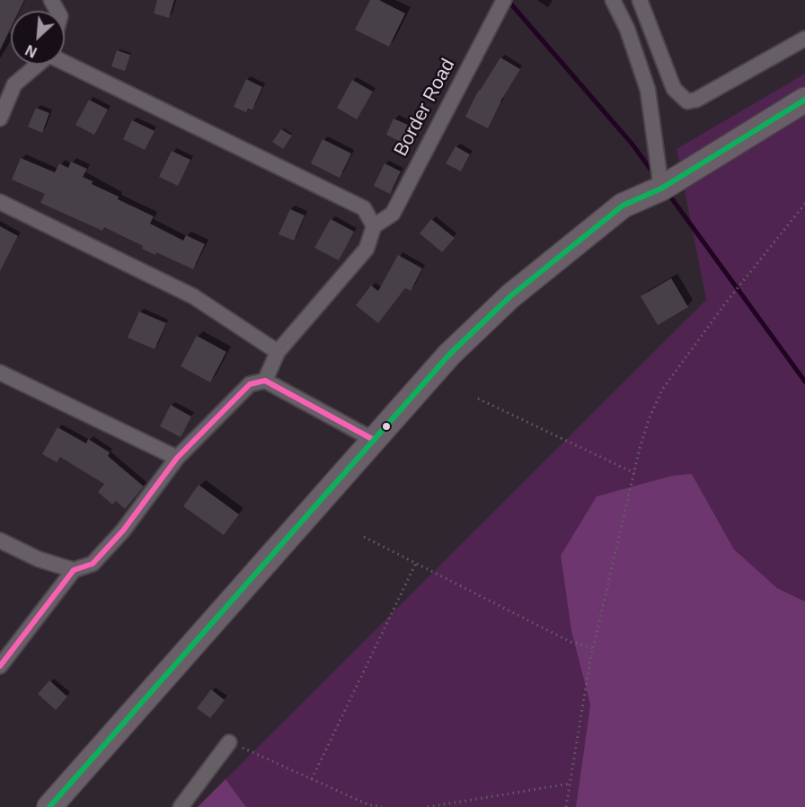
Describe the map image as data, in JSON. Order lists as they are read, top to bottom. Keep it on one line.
{"streets":{"street":["Border Road"]},"north":"bottom left"}
